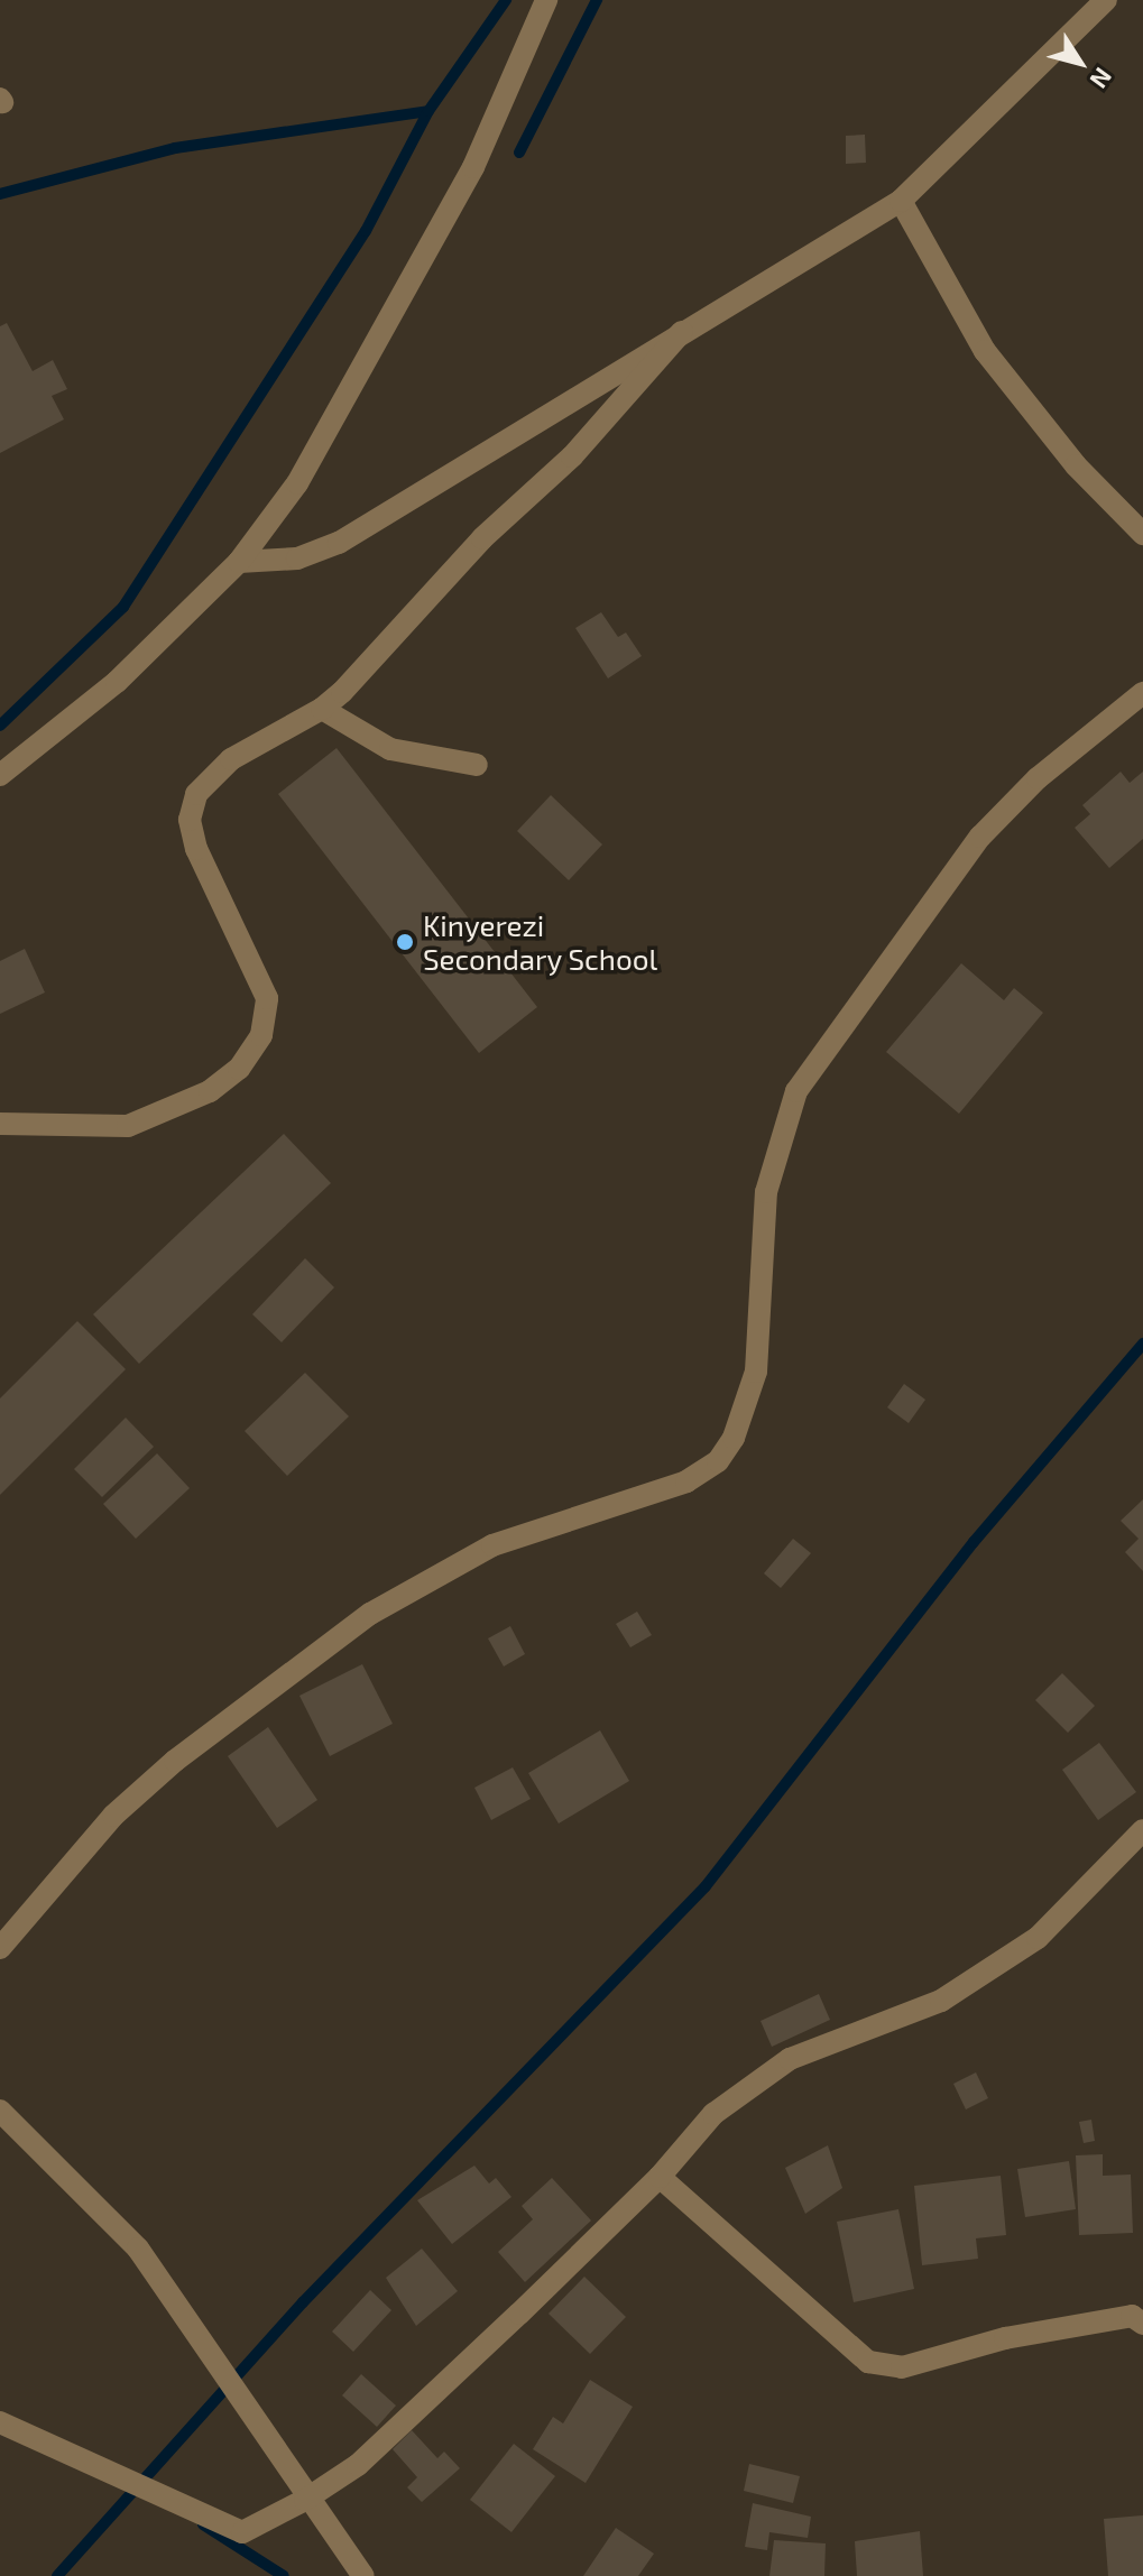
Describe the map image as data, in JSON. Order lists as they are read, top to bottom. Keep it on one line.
{"places":["Kinyerezi Secondary School"],"north":"bottom right"}
